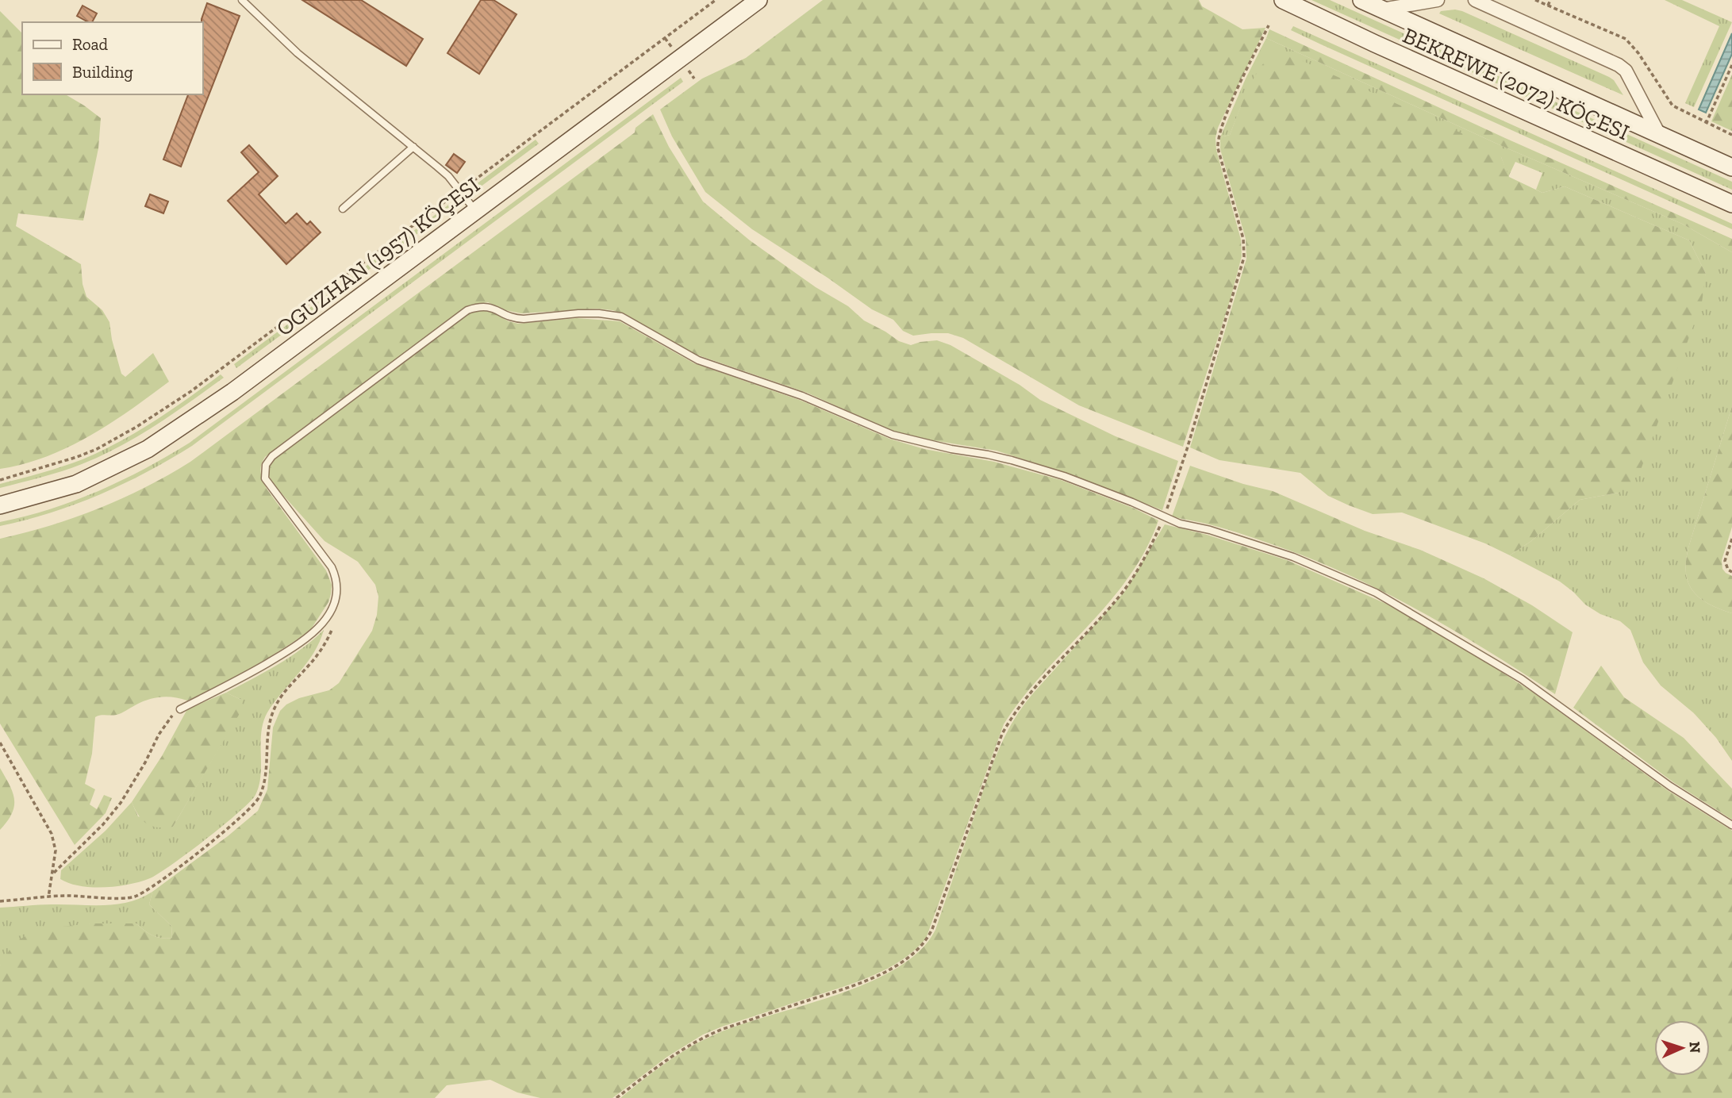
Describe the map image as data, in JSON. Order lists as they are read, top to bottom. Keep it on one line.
{"streets":{"main road":["BEKREWE (2072) KÖÇESI","OGUZHAN (1957) KÖÇESI"]},"legend":["Road","Building"],"north":"right"}
